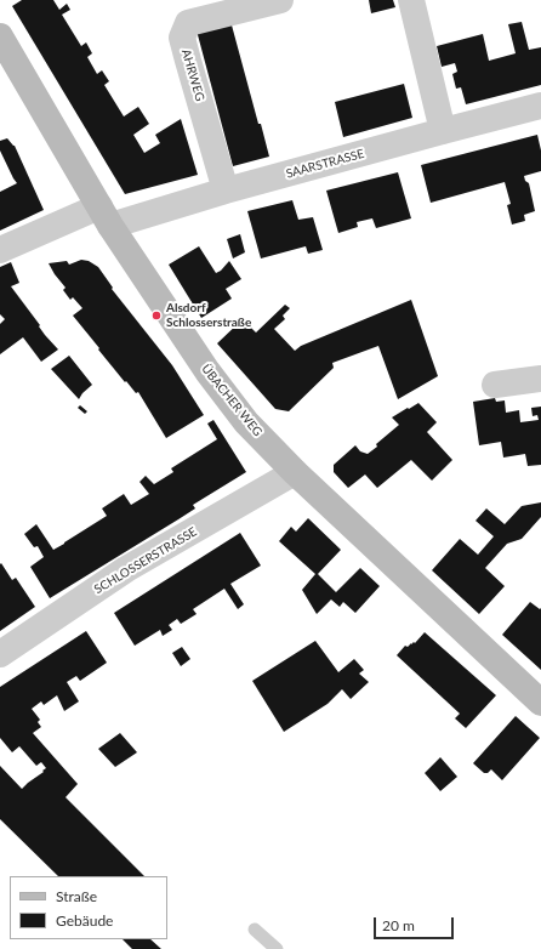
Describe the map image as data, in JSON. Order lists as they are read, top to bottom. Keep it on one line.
{"streets":{"main road":["ÜBACHER WEG"],"street":["AHRWEG","SAARSTRASSE","SCHLOSSERSTRASSE"]},"crossings":[["AHRWEG","SAARSTRASSE"],["SAARSTRASSE","ÜBACHER WEG"],["ÜBACHER WEG","SCHLOSSERSTRASSE"]],"places":["Alsdorf Schlosserstraße"],"legend":["Straße","Gebäude"],"scale_bar":"20 m"}
